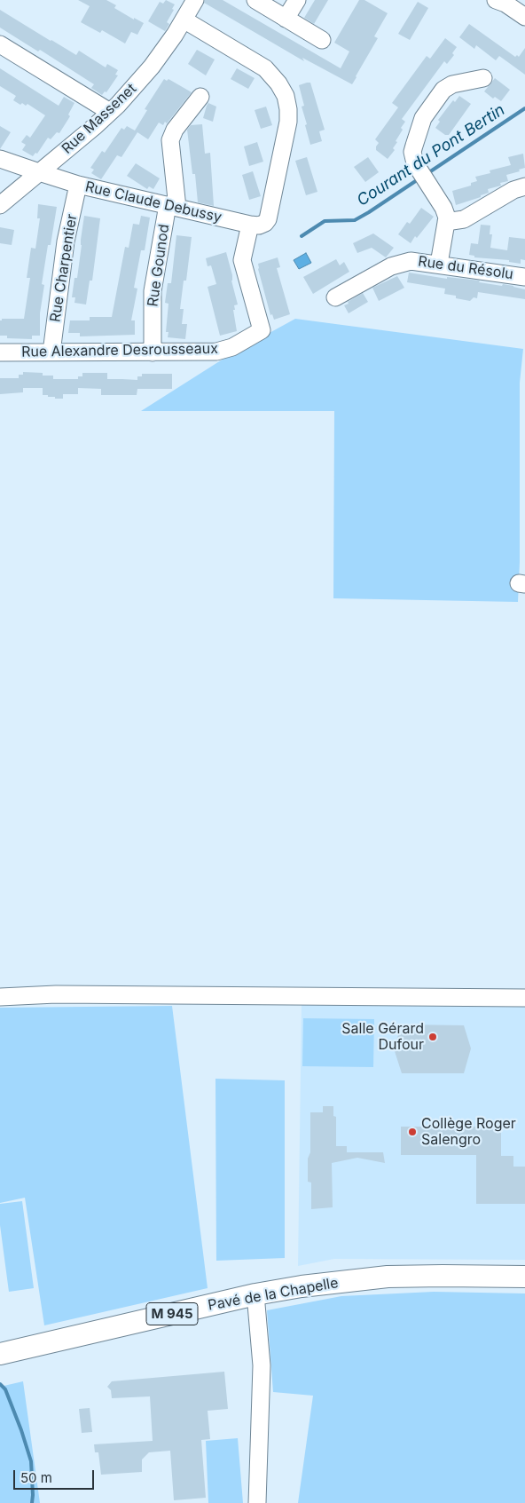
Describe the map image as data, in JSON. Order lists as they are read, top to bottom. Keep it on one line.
{"streets":{"main road":["Pavé de la Chapelle","M 945"],"street":["Rue Massenet","Rue Claude Debussy","Rue Gounod","Rue Charpentier","Rue du Résolu","Rue Alexandre Desrousseaux"]},"crossings":[["Rue Massenet","Rue Claude Debussy"],["Rue Claude Debussy","Rue Gounod"],["Rue Claude Debussy","Rue Charpentier"],["Rue Claude Debussy","Rue Alexandre Desrousseaux"],["Rue Gounod","Rue Alexandre Desrousseaux"],["Rue Charpentier","Rue Alexandre Desrousseaux"]],"water":["Courant du Pont Bertin"],"places":["Salle Gérard Dufour","Collège Roger Salengro"],"scale_bar":"50 m"}
